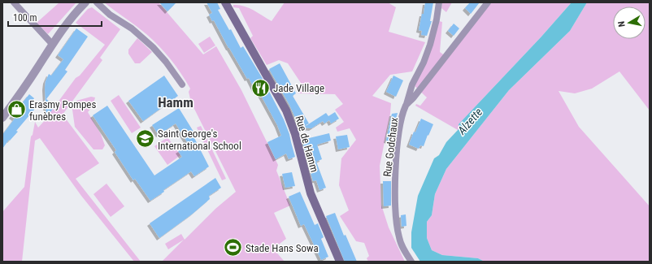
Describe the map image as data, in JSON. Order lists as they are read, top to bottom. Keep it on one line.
{"streets":{"main road":["Rue de Hamm"],"street":["Rue Godchaux"]},"districts":["Hamm"],"water":["Alzette"],"places":{"restaurant":["Jade Village"],"shop":["Erasmy Pompes funèbres"],"school or university":["Saint George's International School"],"sports":["Stade Hans Sowa"]},"scale_bar":"100 m","north":"left"}
